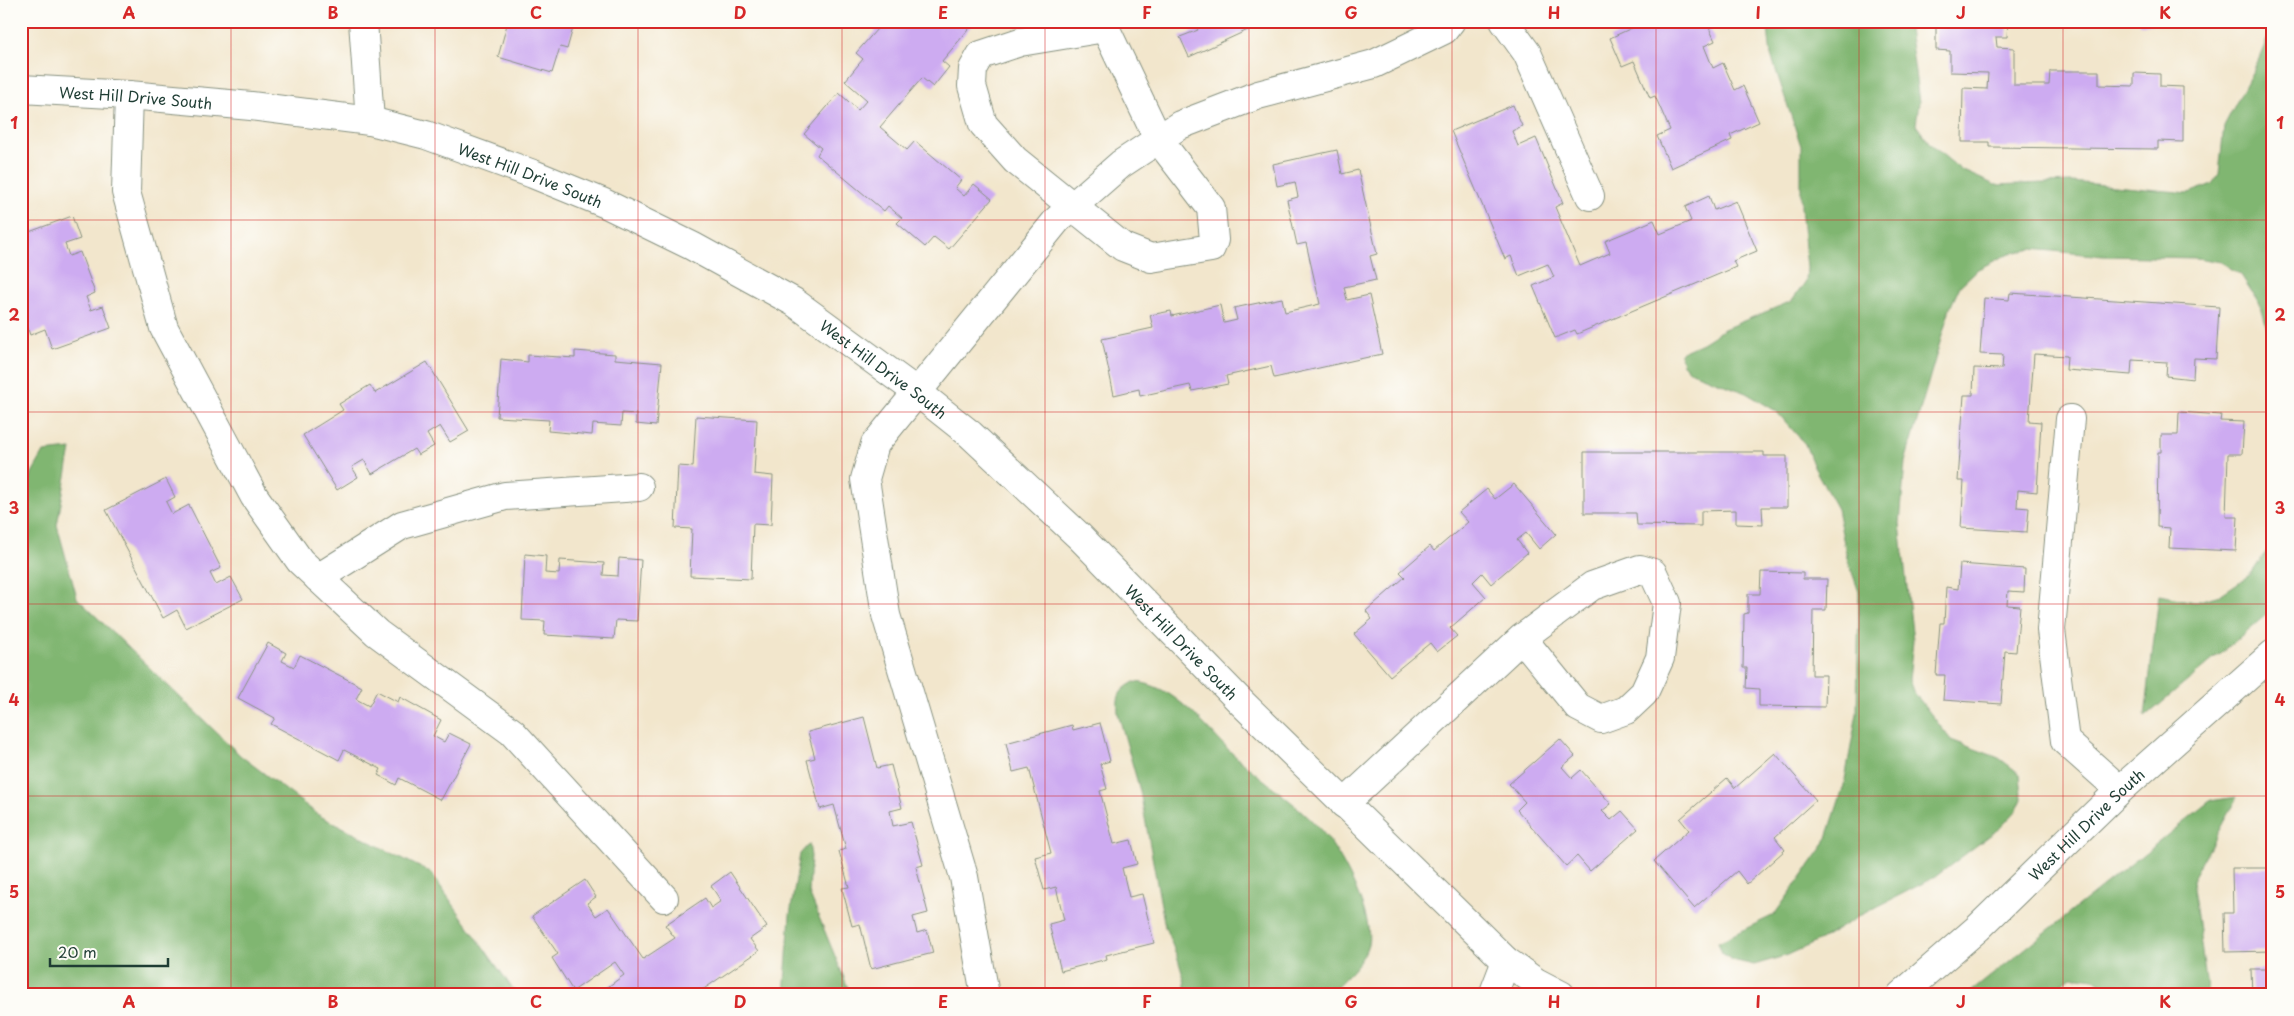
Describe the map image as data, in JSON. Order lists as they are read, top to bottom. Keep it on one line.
{"streets":{"street":["West Hill Drive South"]},"scale_bar":"20 m","grid":{"columns":["A","B","C","D","E","F","G","H","I","J","K"],"rows":["1","2","3","4","5"]}}
